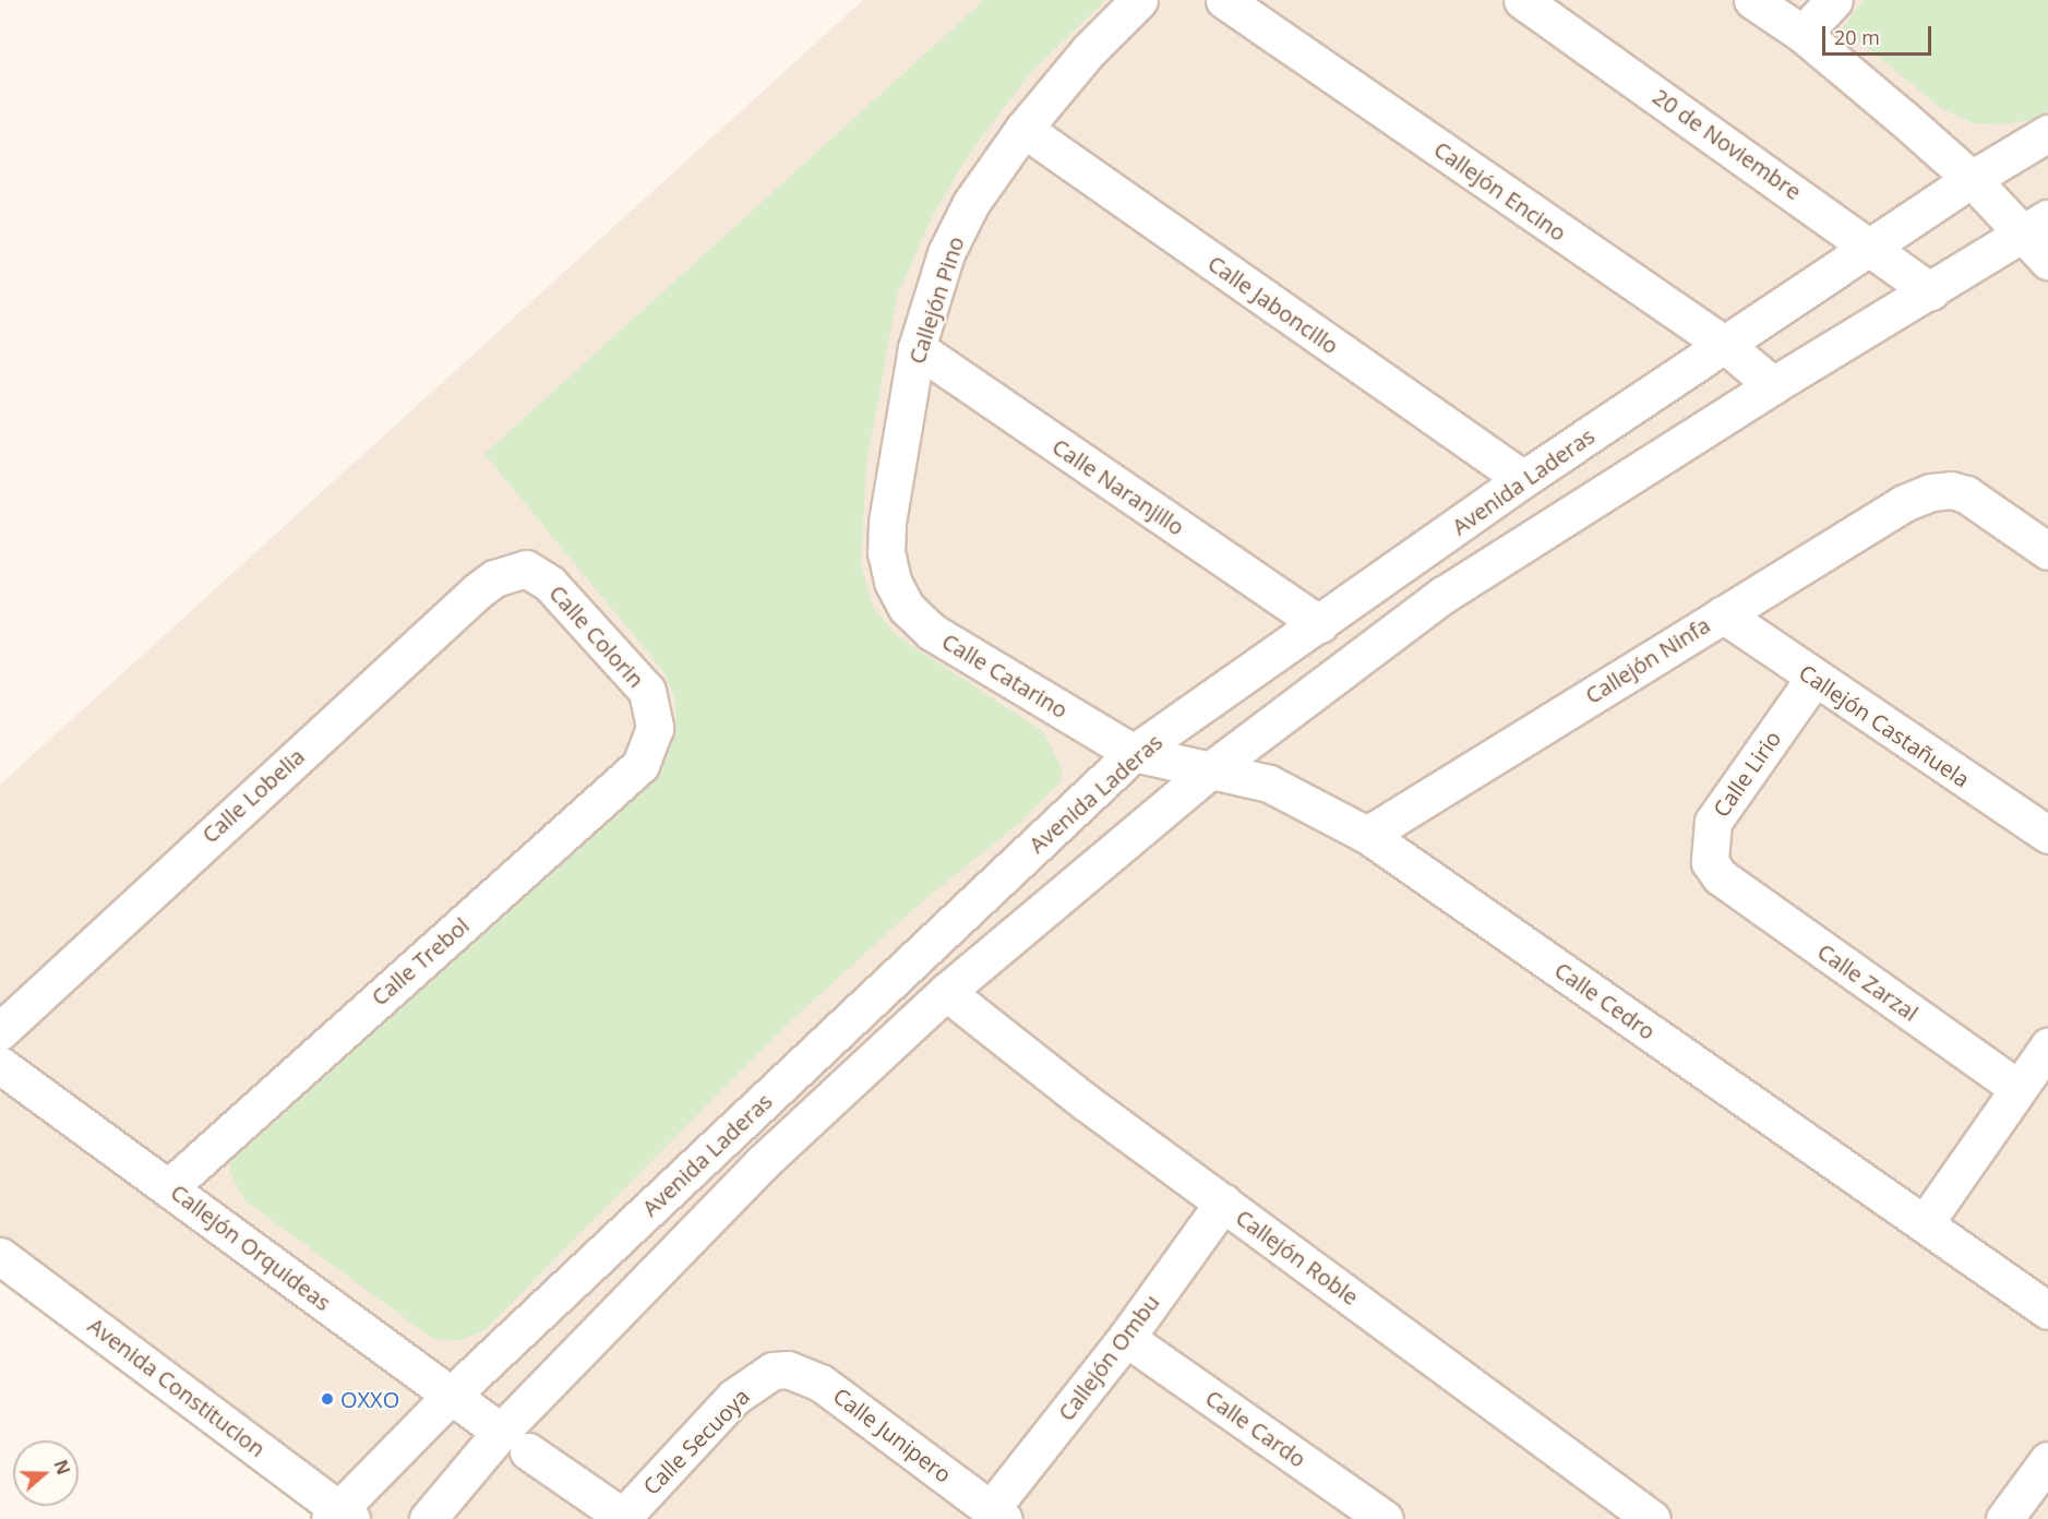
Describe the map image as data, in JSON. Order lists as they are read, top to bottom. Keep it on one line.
{"streets":{"street":["20 de Noviembre","Callejón Encino","Callejón Pino","Calle Jaboncillo","Avenida Laderas","Calle Naranjillo","Calle Colorin","Callejón Ninfa","Calle Catarino","Callejón Castañuela","Calle Lirio","Calle Lobelia","Calle Trebol","Calle Zarzal","Calle Cedro","Callejón Orquideas","Callejón Roble","Callejón Ombu","Avenida Constitucion","Calle Cardo","Calle Junipero","Calle Secuoya"]},"crossings":[["20 de Noviembre","Avenida Laderas"],["Callejón Encino","Avenida Laderas"],["Callejón Pino","Calle Jaboncillo"],["Callejón Pino","Calle Naranjillo"],["Callejón Pino","Calle Catarino"],["Calle Jaboncillo","Avenida Laderas"],["Avenida Laderas","Calle Naranjillo"],["Avenida Laderas","Calle Catarino"],["Avenida Laderas","Calle Cedro"],["Avenida Laderas","Callejón Orquideas"],["Avenida Laderas","Callejón Roble"],["Avenida Laderas","Avenida Constitucion"],["Calle Colorin","Calle Lobelia"],["Calle Colorin","Calle Trebol"],["Callejón Ninfa","Callejón Castañuela"],["Callejón Ninfa","Calle Cedro"],["Calle Catarino","Calle Cedro"],["Callejón Castañuela","Calle Lirio"],["Calle Lirio","Calle Zarzal"],["Calle Trebol","Callejón Orquideas"],["Callejón Orquideas","Calle Secuoya"],["Callejón Roble","Callejón Ombu"],["Callejón Ombu","Calle Cardo"],["Callejón Ombu","Calle Junipero"],["Calle Junipero","Calle Secuoya"]],"places":["OXXO"],"scale_bar":"20 m","north":"right"}
